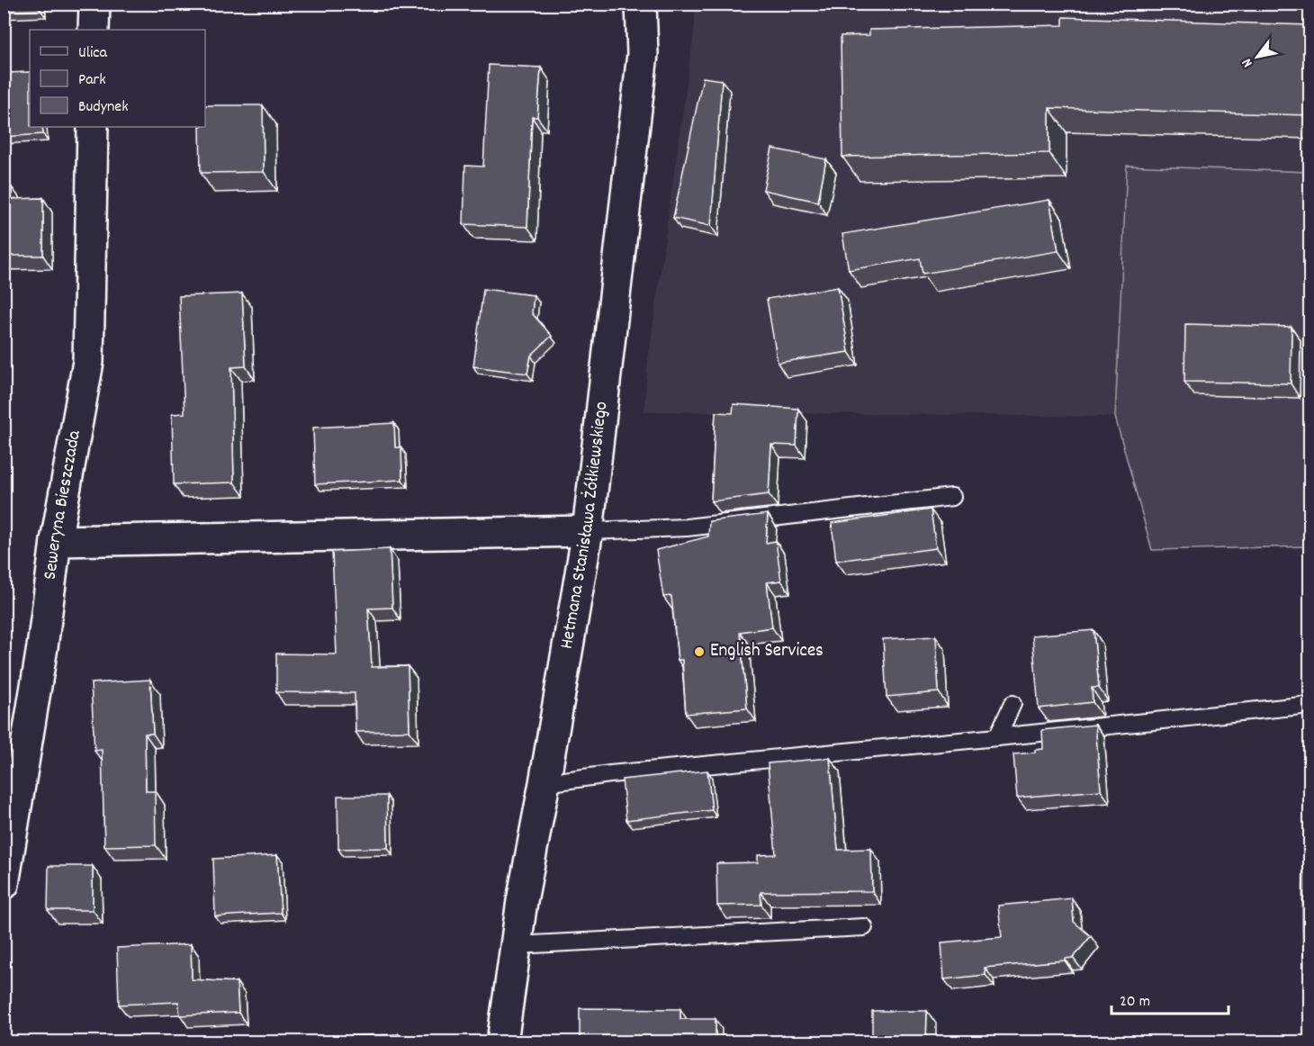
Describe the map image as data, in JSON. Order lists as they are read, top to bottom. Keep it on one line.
{"streets":{"street":["Seweryna Bieszczada","Hetmana Stanisława Żółkiewskiego"]},"places":["English Services"],"legend":["Ulica","Park","Budynek"],"scale_bar":"20 m","north":"bottom left"}
